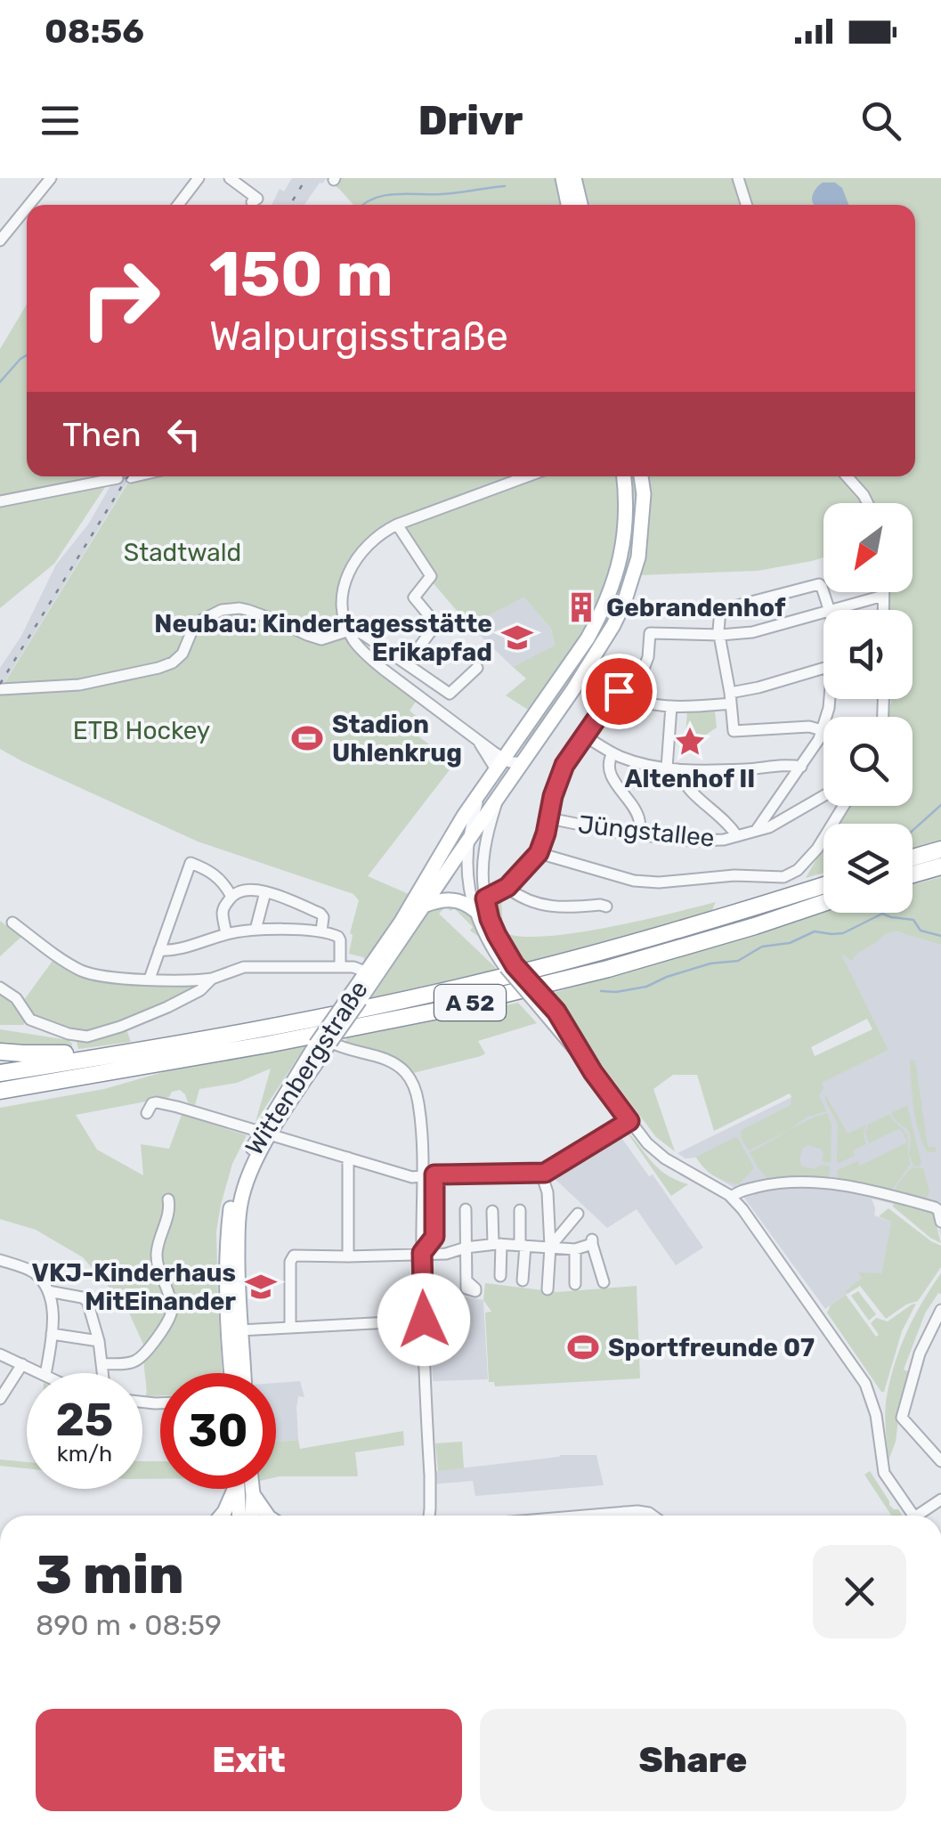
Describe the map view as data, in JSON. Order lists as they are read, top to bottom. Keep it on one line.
{"streets":{"highway":["A 52"],"main road":["Wittenbergstraße"],"street":["Jüngstallee"]},"parks":["Stadtwald","ETB Hockey"],"places":{"building":["Gebrandenhof"],"school or university":["Neubau: Kindertagesstätte Erikapfad","VKJ-Kinderhaus MitEinander"],"sports":["Stadion Uhlenkrug","Sportfreunde 07"],"place":["Altenhof II"]},"north":"bottom left","page":{"status":"08:56","header":"Drivr","turn":["150 m","Walpurgisstraße"],"then":"Then","speed":"25 km/h","limit":"30","heading":["3 min","890 m · 08:59"],"buttons":["Exit","Share"]}}
